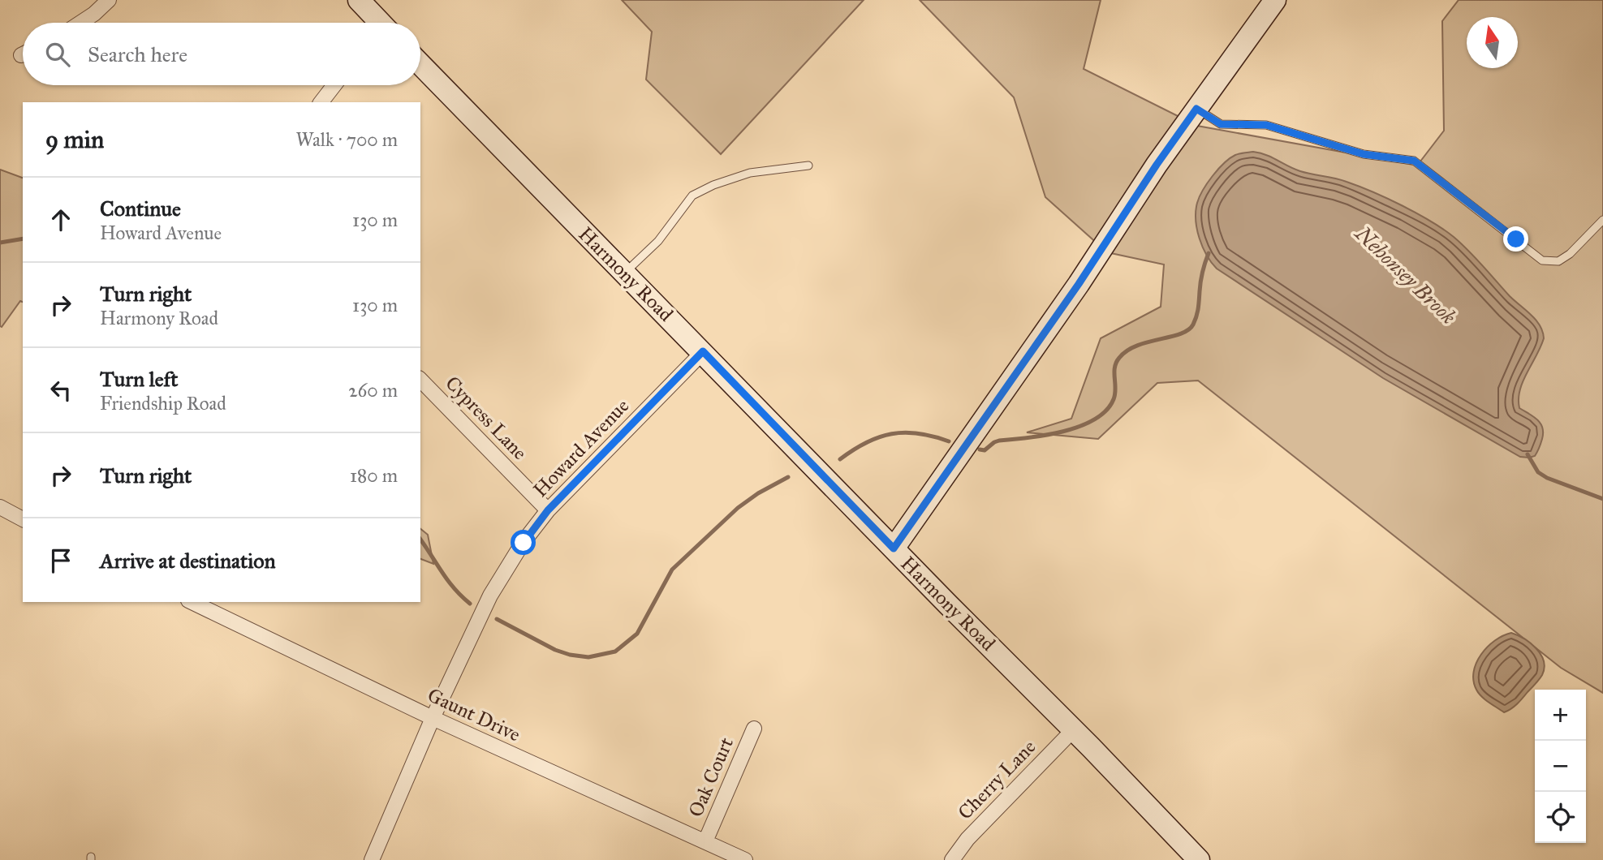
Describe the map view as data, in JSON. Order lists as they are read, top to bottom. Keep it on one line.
{"streets":{"main road":["Harmony Road"],"street":["Cypress Lane","Howard Avenue","Gaunt Drive","Oak Court","Cherry Lane"]},"crossings":[["Harmony Road","Howard Avenue"],["Harmony Road","Cherry Lane"],["Cypress Lane","Howard Avenue"],["Howard Avenue","Gaunt Drive"],["Gaunt Drive","Oak Court"]],"water":["Nehonsey Brook"],"north":"top","page":{"search":"Search here","heading":["9 min","Walk · 700 m"],"list":[["Continue","Howard Avenue","130 m"],["Turn right","Harmony Road","130 m"],["Turn left","Friendship Road","260 m"],["Turn right","180 m"],"Arrive at destination"],"map_buttons":["+","−"]}}
